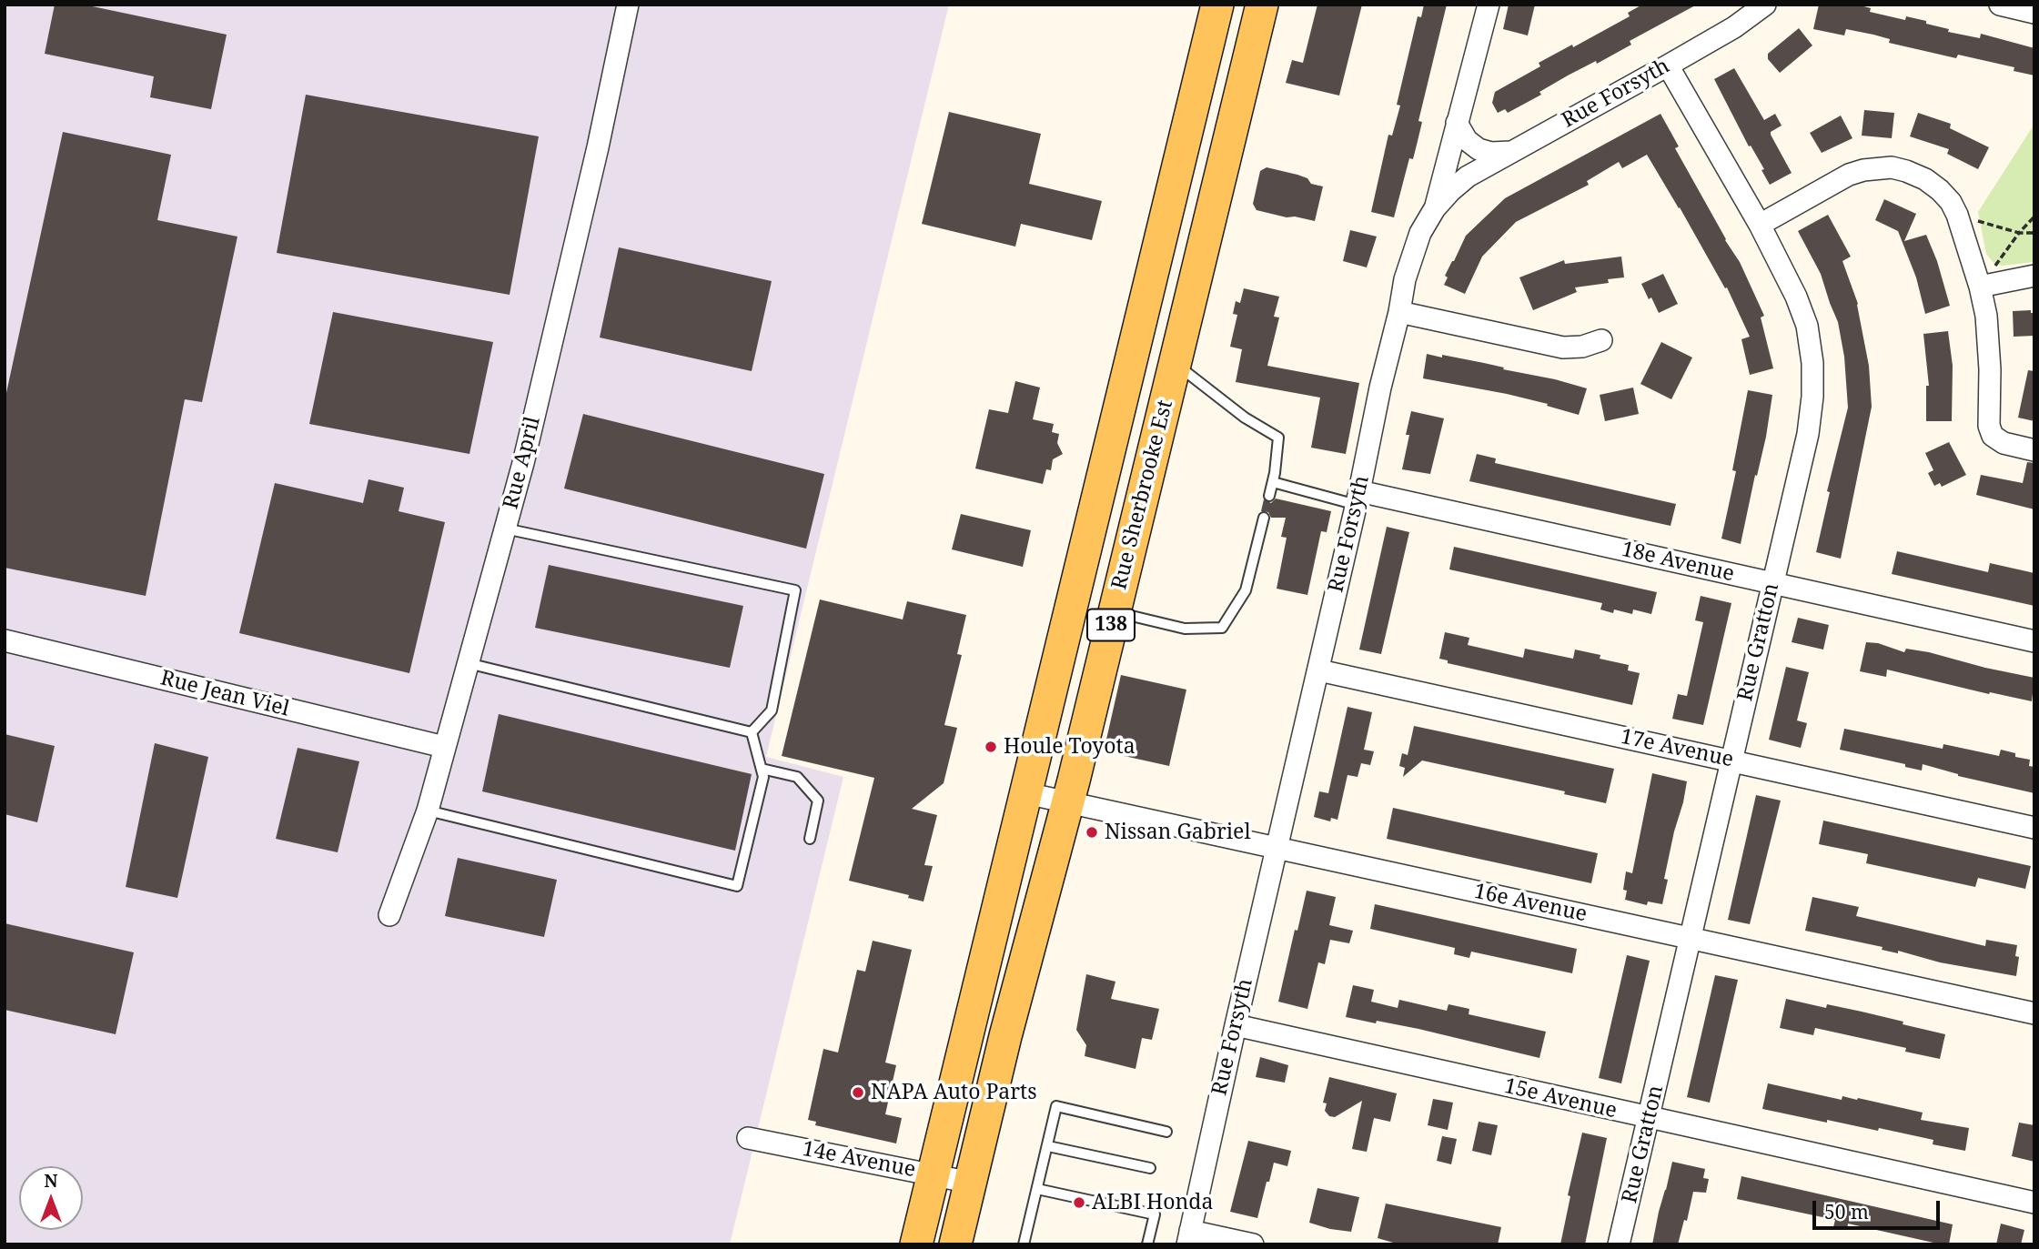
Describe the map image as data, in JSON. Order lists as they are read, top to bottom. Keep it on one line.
{"streets":{"main road":["Rue Sherbrooke Est","138"],"street":["Rue Forsyth","Rue April","18e Avenue","Rue Gratton","Rue Jean Viel","17e Avenue","16e Avenue","15e Avenue","14e Avenue"]},"crossings":[["Rue Forsyth","18e Avenue"],["Rue Forsyth","Rue Gratton"],["Rue Forsyth","17e Avenue"],["Rue Forsyth","16e Avenue"],["Rue Forsyth","15e Avenue"],["Rue April","Rue Jean Viel"],["Rue Sherbrooke Est","16e Avenue"],["Rue Sherbrooke Est","14e Avenue"],["18e Avenue","Rue Gratton"],["Rue Gratton","17e Avenue"],["Rue Gratton","16e Avenue"],["Rue Gratton","15e Avenue"]],"places":["Houle Toyota","Nissan Gabriel","NAPA Auto Parts","ALBI Honda"],"scale_bar":"50 m","north":"top"}
